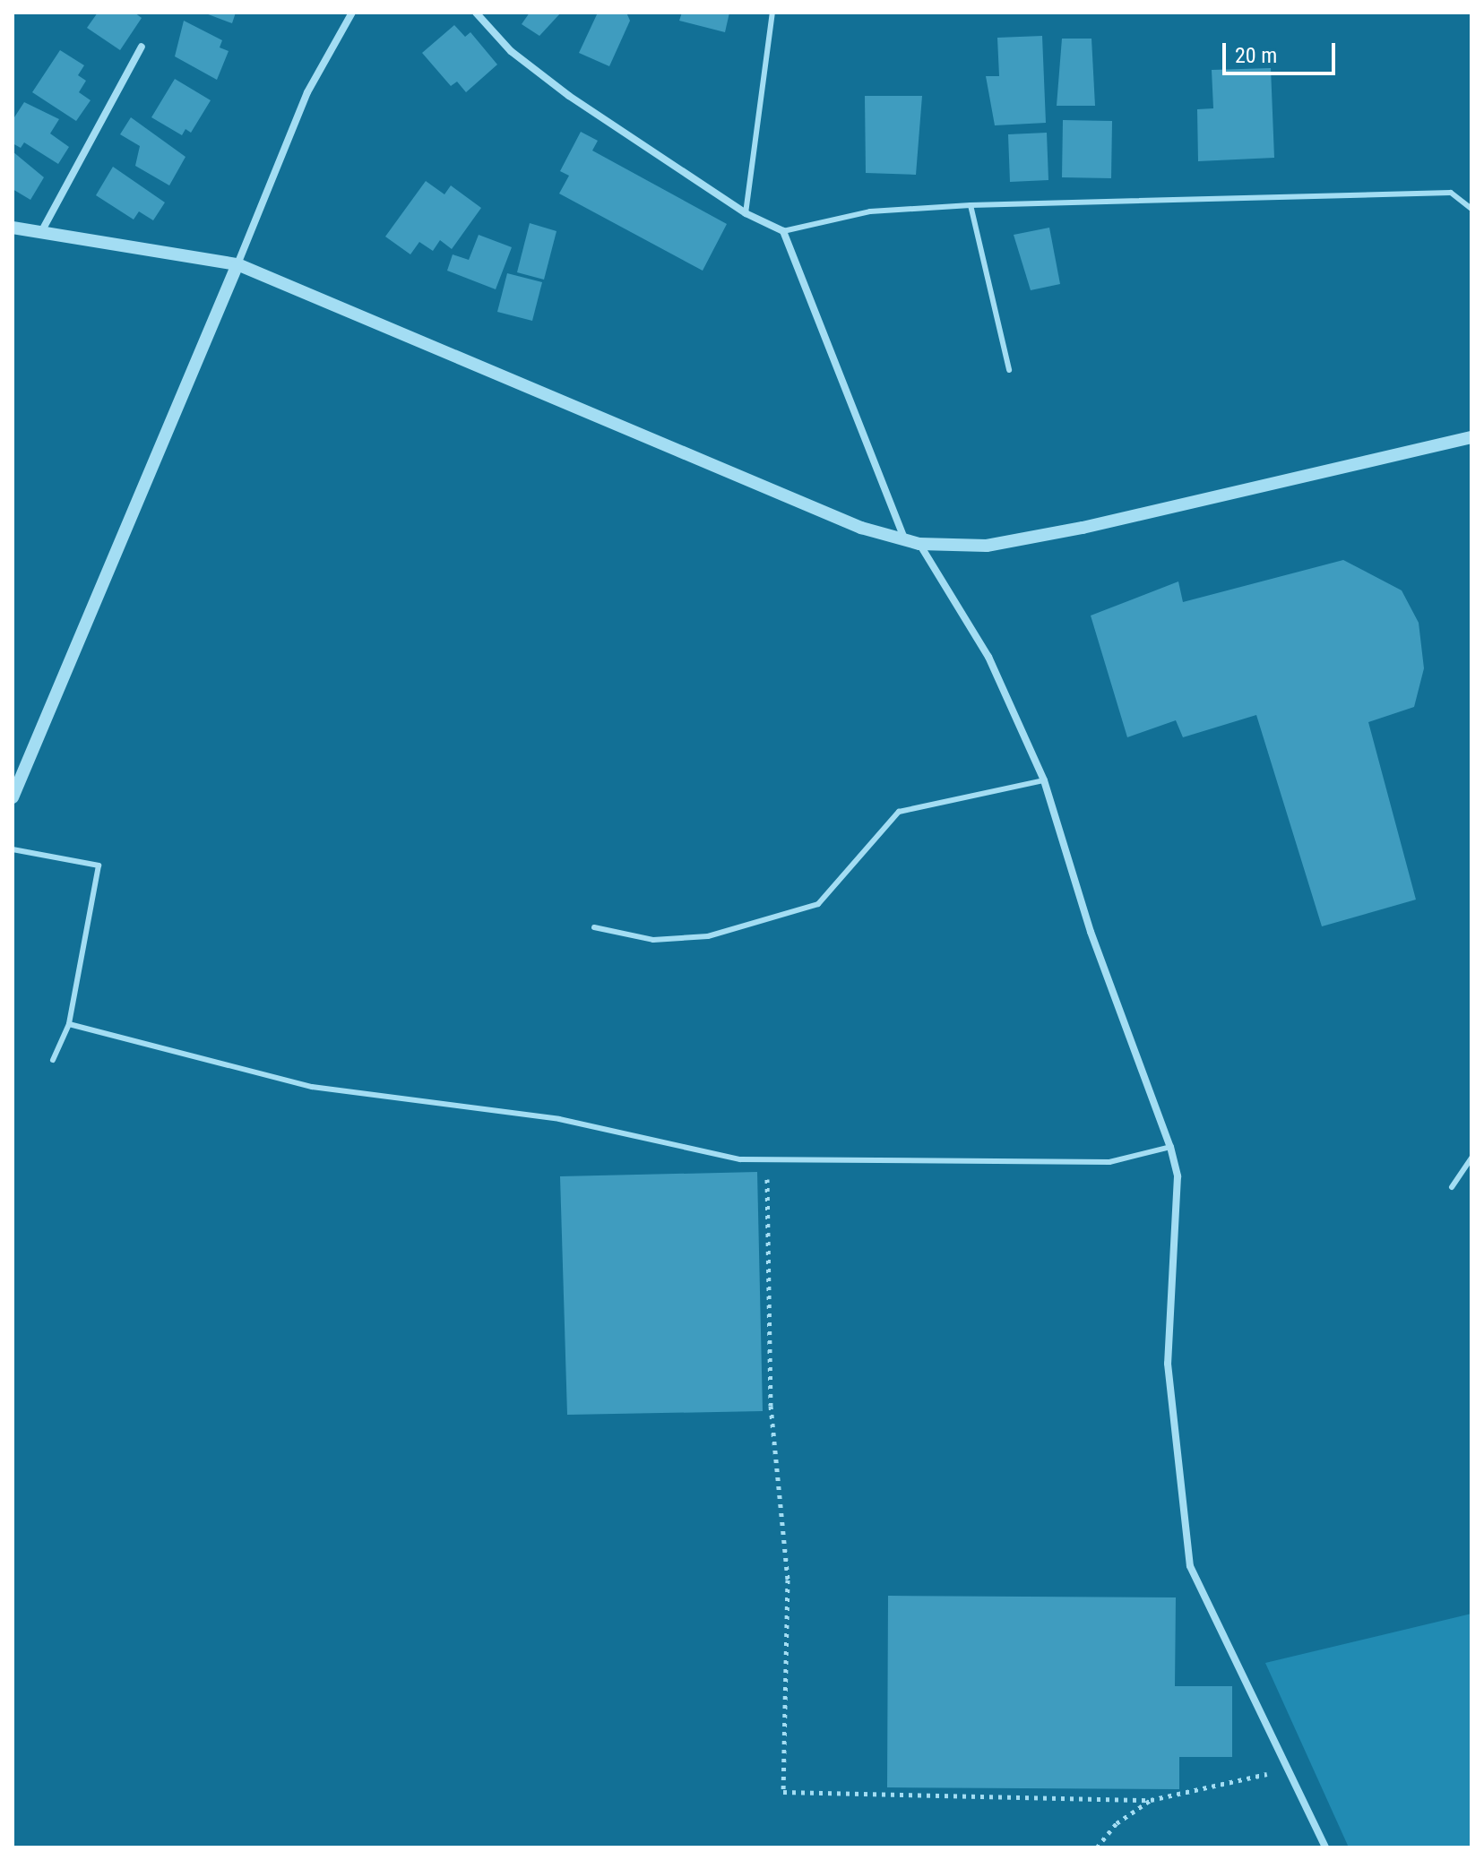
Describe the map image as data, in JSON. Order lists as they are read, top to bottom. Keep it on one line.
{"scale_bar":"20 m"}
